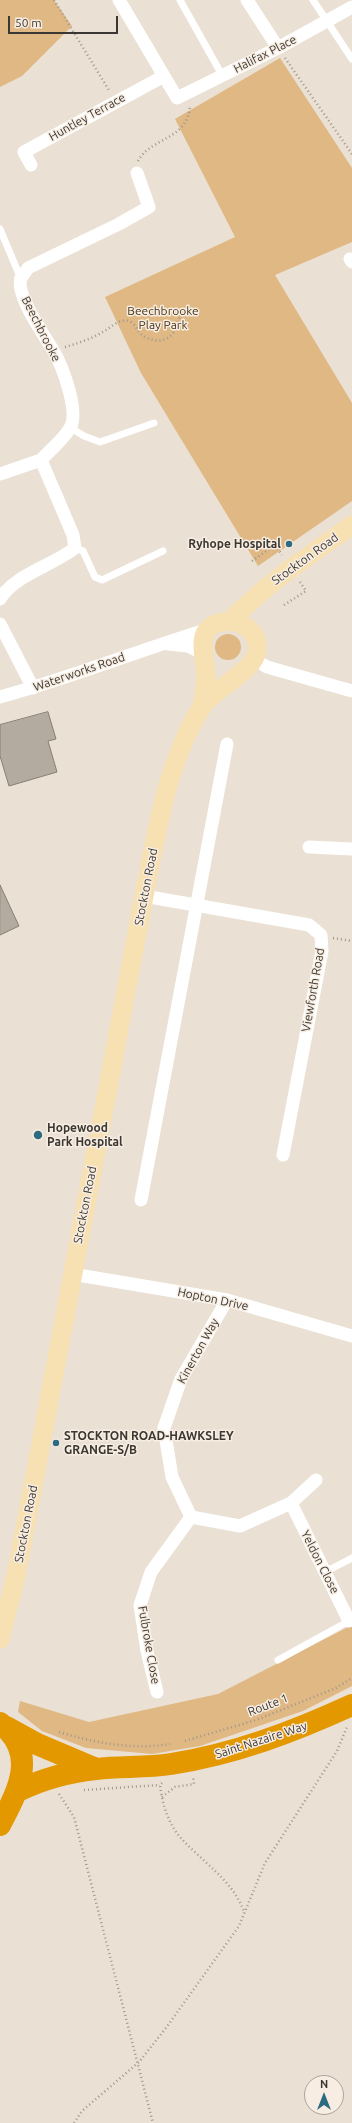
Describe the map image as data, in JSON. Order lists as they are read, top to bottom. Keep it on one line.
{"streets":{"highway":["Saint Nazaire Way"],"main road":["Stockton Road"],"street":["Halifax Place","Huntley Terrace","Beechbrooke","Waterworks Road","Viewforth Road","Hopton Drive","Kinerton Way","Yeldon Close","Fulbroke Close"],"path":["Route 1"]},"crossings":[["Stockton Road","Waterworks Road"],["Stockton Road","Viewforth Road"],["Stockton Road","Hopton Drive"],["Hopton Drive","Kinerton Way"],["Kinerton Way","Fulbroke Close"]],"parks":["Beechbrooke Play Park"],"places":["Ryhope Hospital","Hopewood Park Hospital","STOCKTON ROAD-HAWKSLEY GRANGE-S/B"],"scale_bar":"50 m","north":"top"}
